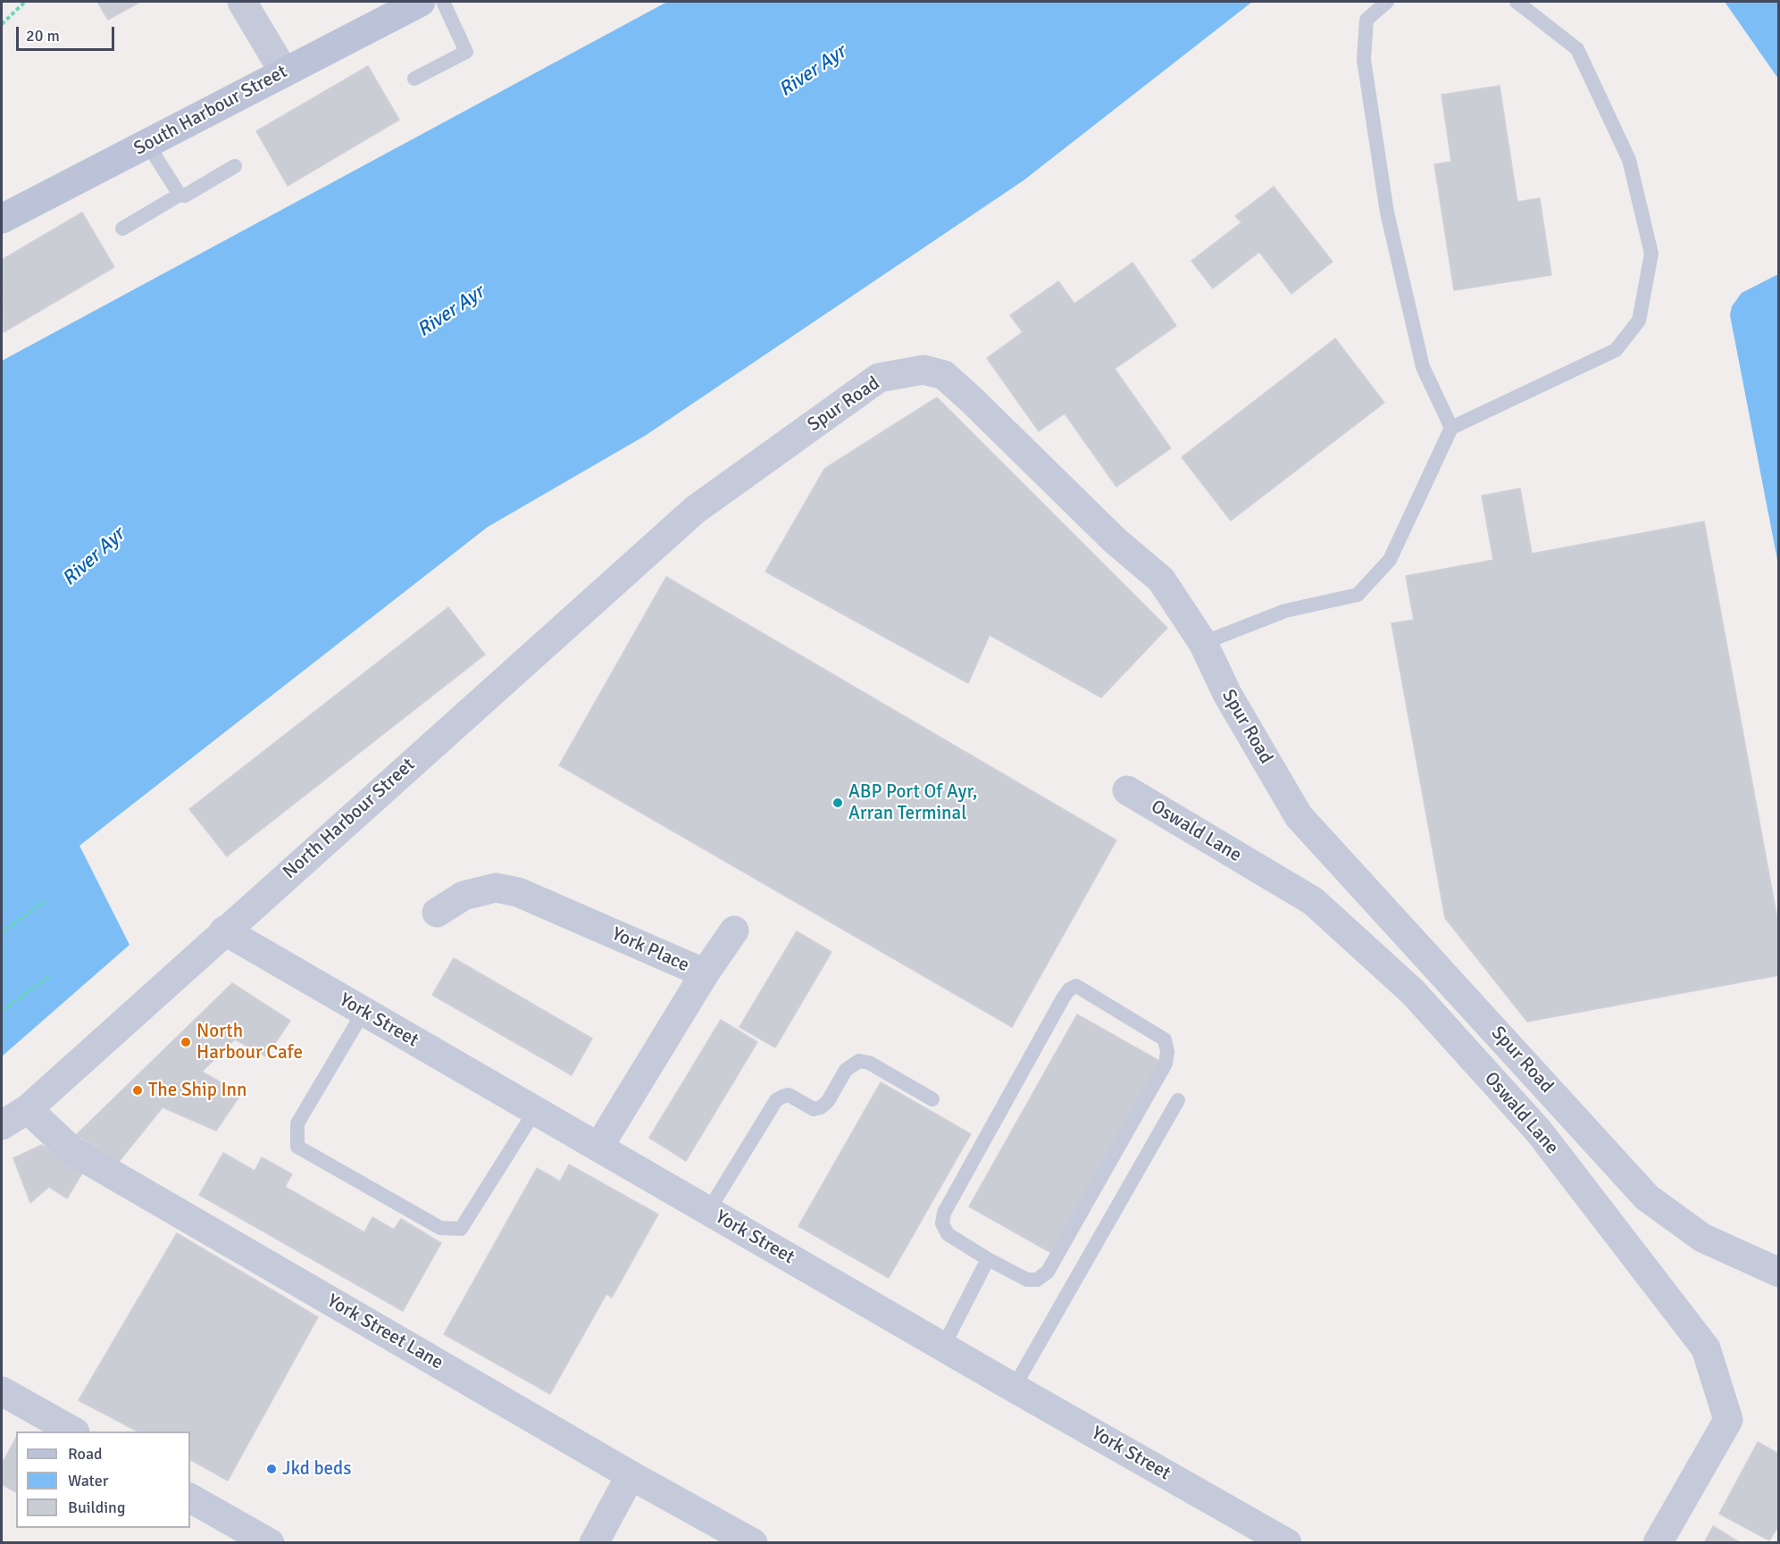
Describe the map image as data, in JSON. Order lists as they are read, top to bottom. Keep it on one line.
{"streets":{"main road":["South Harbour Street"],"street":["Spur Road","North Harbour Street","Oswald Lane","York Place","York Street","York Street Lane"]},"crossings":[["Spur Road","North Harbour Street"],["North Harbour Street","York Street"],["North Harbour Street","York Street Lane"],["York Place","York Street"]],"water":["River Ayr"],"places":["ABP Port Of Ayr, Arran Terminal","North Harbour Cafe","The Ship Inn","Jkd beds"],"legend":["Road","Water","Building"],"scale_bar":"20 m"}
